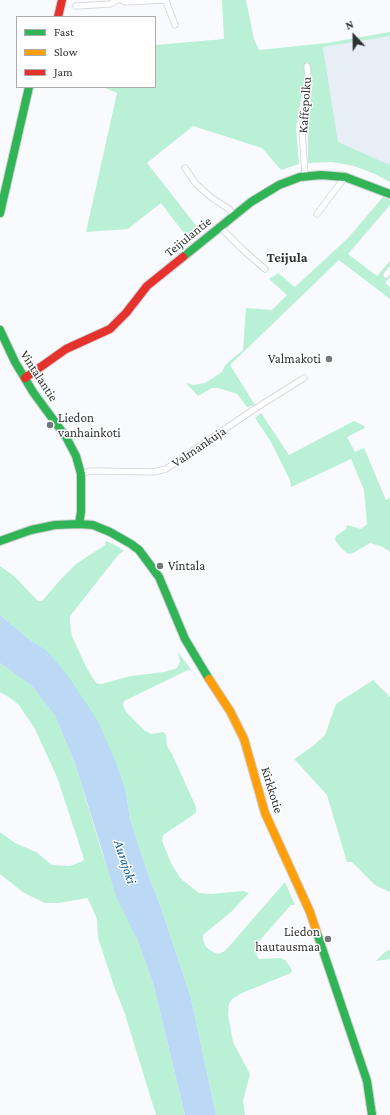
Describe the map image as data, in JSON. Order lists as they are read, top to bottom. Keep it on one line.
{"streets":{"street":["Kaffepolku","Teijulantie","Vintalantie","Valmankuja","Kirkkotie"]},"crossings":[["Kaffepolku","Teijulantie"],["Teijulantie","Vintalantie"],["Vintalantie","Valmankuja"],["Vintalantie","Kirkkotie"]],"districts":["Teijula"],"water":["Aurajoki"],"places":["Valmakoti","Liedon vanhainkoti","Vintala","Liedon hautausmaa"],"legend":["Fast","Slow","Jam"],"north":"top"}
